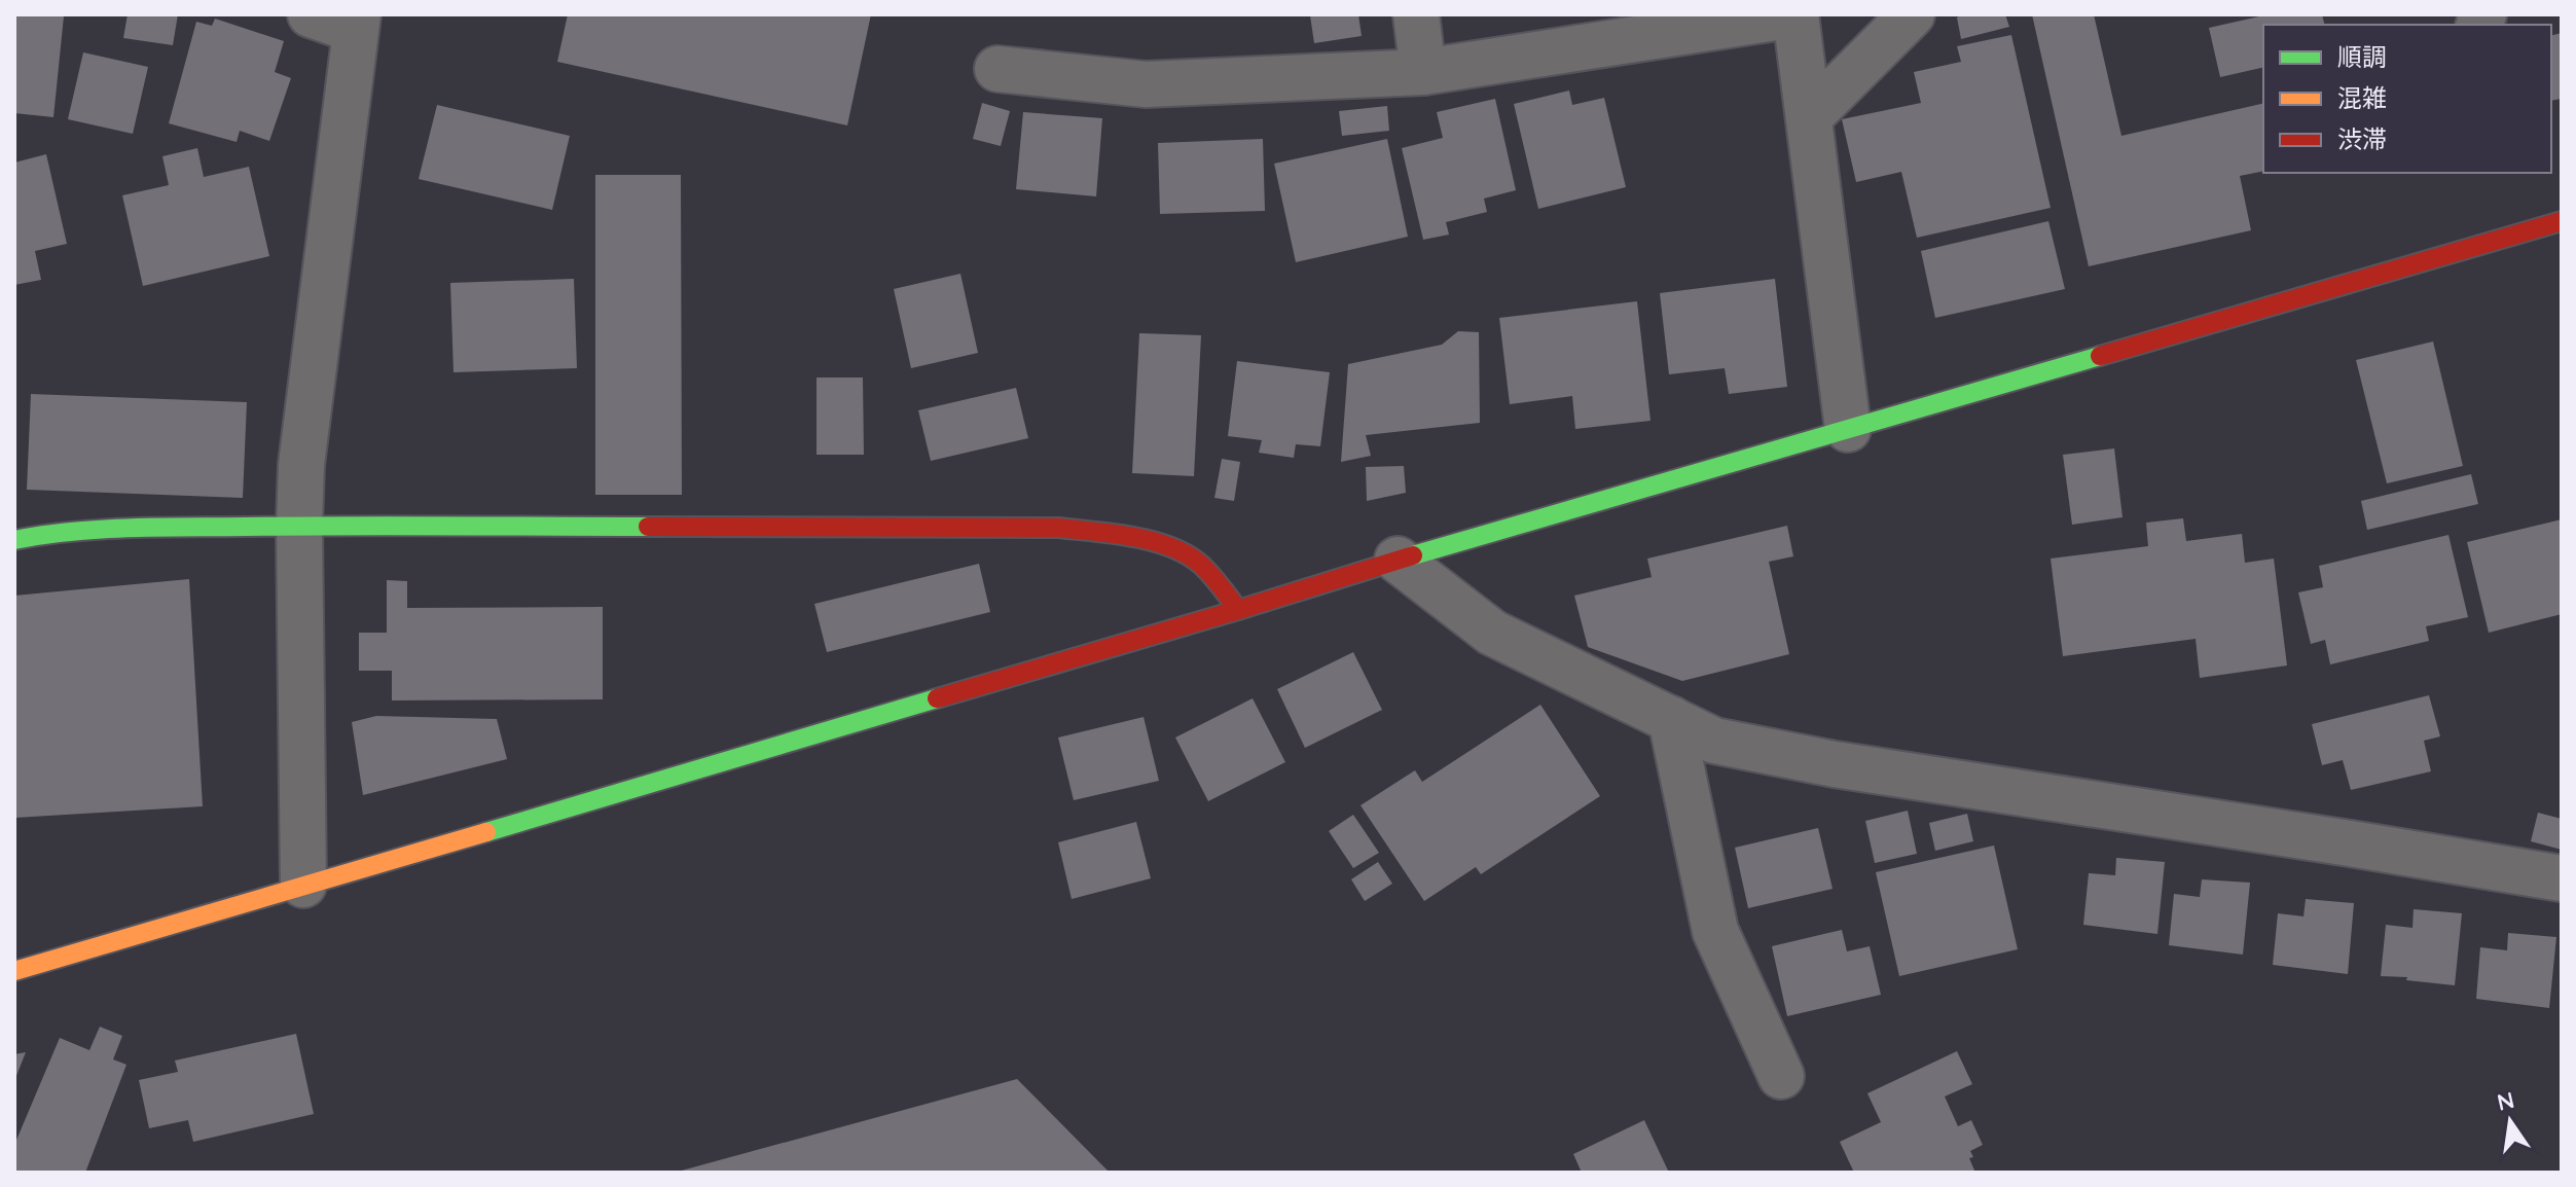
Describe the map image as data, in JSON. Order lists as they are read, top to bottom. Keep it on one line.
{"legend":["順調","混雑","渋滞"],"north":"top"}
